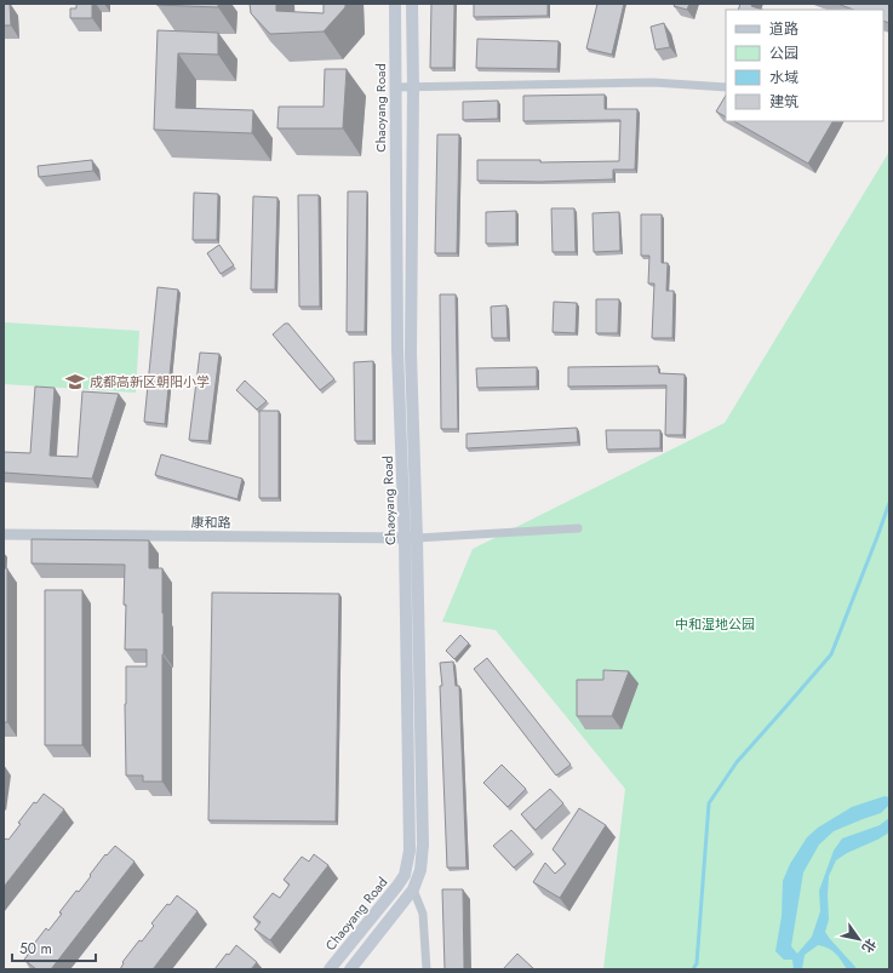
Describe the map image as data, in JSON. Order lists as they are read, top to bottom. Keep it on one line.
{"streets":{"main road":["Chaoyang Road"],"street":["康和路"]},"crossings":[["Chaoyang Road","康和路"]],"parks":["中和湿地公园"],"places":{"school or university":["成都高新区朝阳小学"]},"legend":["道路","公园","水域","建筑"],"scale_bar":"50 m","north":"bottom right"}
